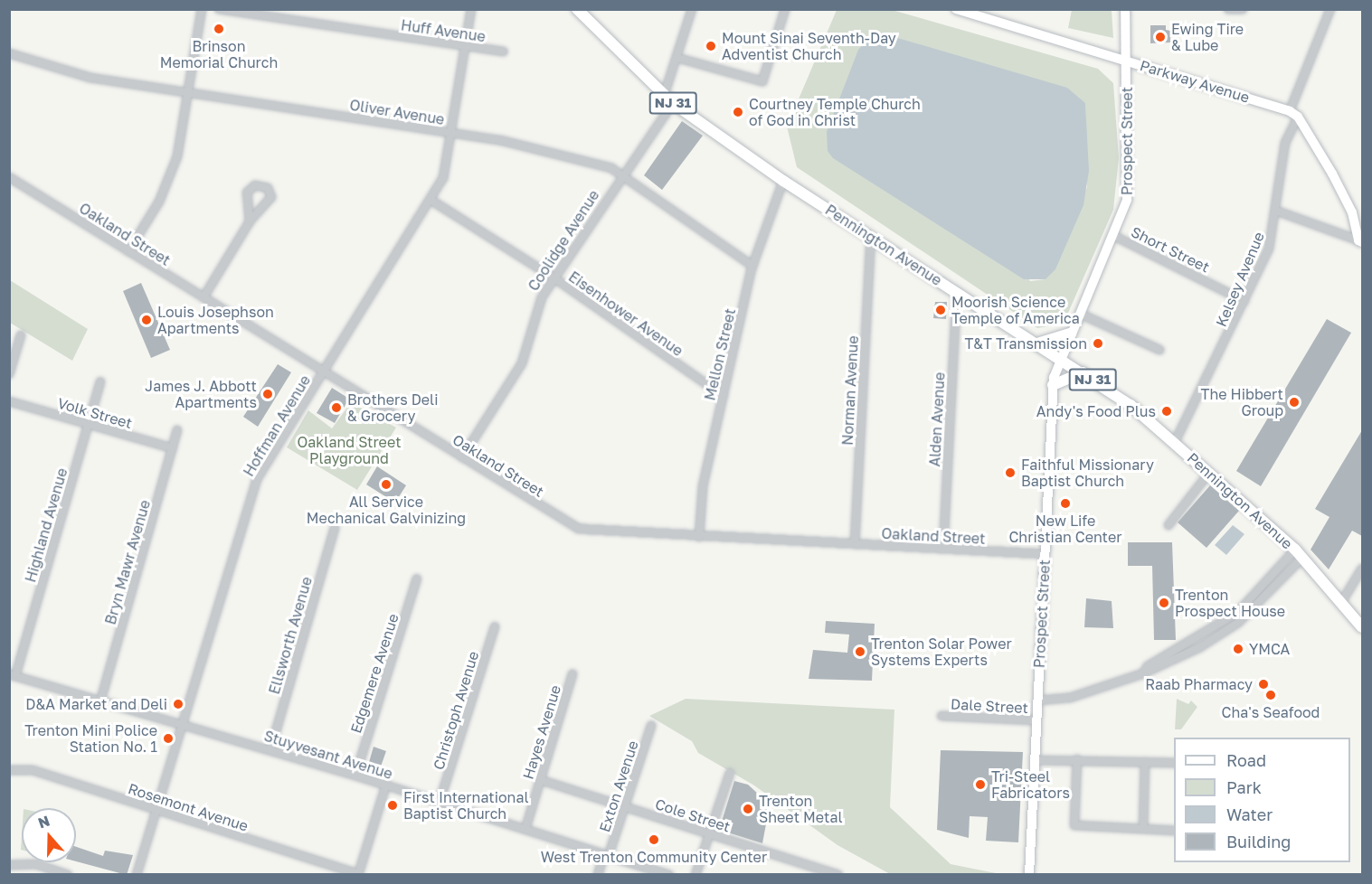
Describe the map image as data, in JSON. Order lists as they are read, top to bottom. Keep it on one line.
{"streets":{"main road":["NJ 31","Pennington Avenue"],"street":["Huff Avenue","Parkway Avenue","Oliver Avenue","Prospect Street","Oakland Street","Coolidge Avenue","Short Street","Kelsey Avenue","Eisenhower Avenue","Mellon Street","Norman Avenue","Volk Street","Alden Avenue","Hoffman Avenue","Highland Avenue","Bryn Mawr Avenue","Ellsworth Avenue","Edgemere Avenue","Dale Street","Christoph Avenue","Hayes Avenue","Stuyvesant Avenue","Exton Avenue","Rosemont Avenue","Cole Street"]},"crossings":[["Huff Avenue","Hoffman Avenue"],["Parkway Avenue","Prospect Street"],["Parkway Avenue","Kelsey Avenue"],["Oliver Avenue","Coolidge Avenue"],["Oliver Avenue","Mellon Street"],["Oliver Avenue","Hoffman Avenue"],["Prospect Street","Oakland Street"],["Prospect Street","Pennington Avenue"],["Prospect Street","Short Street"],["Prospect Street","Dale Street"],["Oakland Street","Coolidge Avenue"],["Oakland Street","Mellon Street"],["Oakland Street","Norman Avenue"],["Oakland Street","Alden Avenue"],["Oakland Street","Hoffman Avenue"],["Coolidge Avenue","Pennington Avenue"],["Coolidge Avenue","Eisenhower Avenue"],["Pennington Avenue","Kelsey Avenue"],["Pennington Avenue","Mellon Street"],["Pennington Avenue","Norman Avenue"],["Pennington Avenue","Alden Avenue"],["Short Street","Kelsey Avenue"],["Eisenhower Avenue","Mellon Street"],["Eisenhower Avenue","Hoffman Avenue"],["Volk Street","Highland Avenue"],["Volk Street","Bryn Mawr Avenue"],["Hoffman Avenue","Stuyvesant Avenue"],["Hoffman Avenue","Rosemont Avenue"],["Highland Avenue","Stuyvesant Avenue"],["Bryn Mawr Avenue","Stuyvesant Avenue"],["Ellsworth Avenue","Stuyvesant Avenue"],["Edgemere Avenue","Stuyvesant Avenue"],["Christoph Avenue","Stuyvesant Avenue"],["Hayes Avenue","Stuyvesant Avenue"],["Hayes Avenue","Cole Street"],["Stuyvesant Avenue","Exton Avenue"],["Exton Avenue","Cole Street"]],"parks":["Oakland Street Playground"],"places":["Brinson Memorial Church","Ewing Tire & Lube","Mount Sinai Seventh-Day Adventist Church","Courtney Temple Church of God in Christ","Moorish Science Temple of America","Louis Josephson Apartments","T&T Transmission","James J. Abbott Apartments","The Hibbert Group","Brothers Deli & Grocery","Andy's Food Plus","Faithful Missionary Baptist Church","All Service Mechanical Galvinizing","New Life Christian Center","Trenton Prospect House","YMCA","Trenton Solar Power Systems Experts","Raab Pharmacy","Cha's Seafood","D&A Market and Deli","Trenton Mini Police Station No. 1","Tri-Steel Fabricators","First International Baptist Church","Trenton Sheet Metal","West Trenton Community Center"],"legend":["Road","Park","Water","Building"],"north":"top"}
